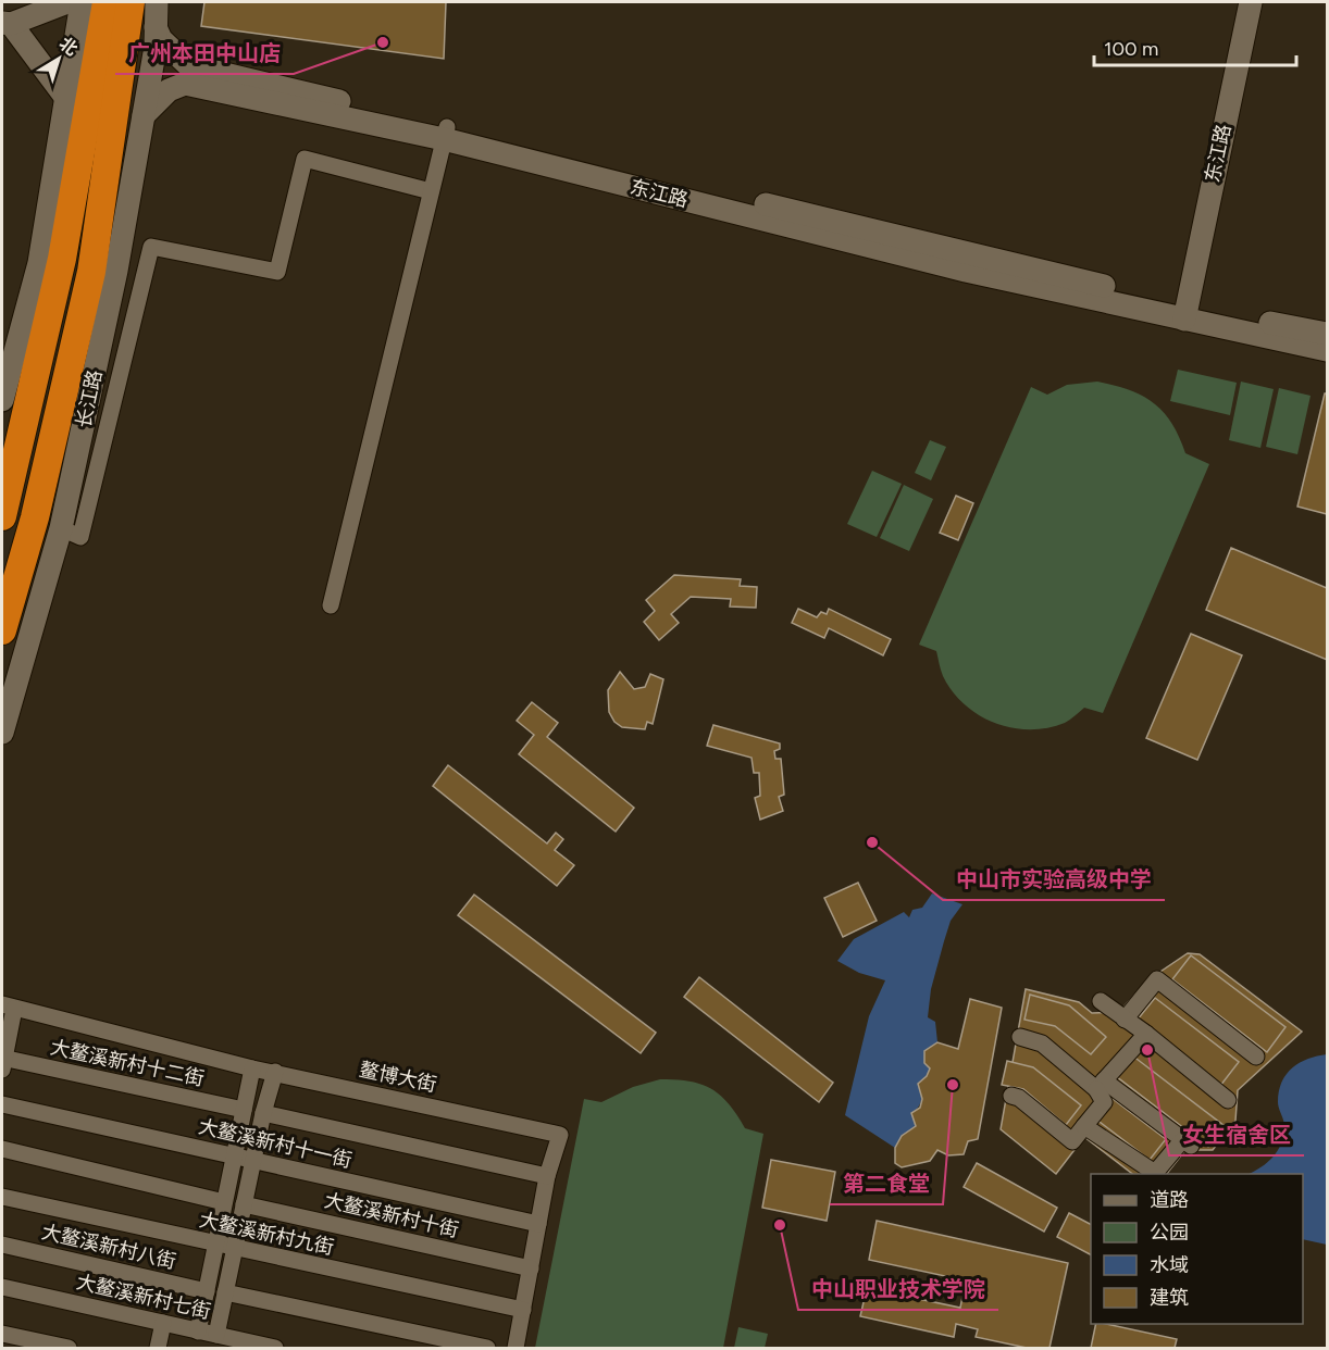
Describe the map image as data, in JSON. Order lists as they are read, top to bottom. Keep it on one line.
{"streets":{"highway":["长江路"],"street":["东江路","大鳌溪新村十二街","鳌博大街","大鳌溪新村十一街","大鳌溪新村十街","大鳌溪新村九街","大鳌溪新村八街","大鳌溪新村七街"]},"crossings":[["东江路","长江路"],["鳌博大街","大鳌溪新村十一街"],["鳌博大街","大鳌溪新村十街"],["鳌博大街","大鳌溪新村九街"]],"places":["广州本田中山店","中山市实验高级中学","女生宿舍区","第二食堂","中山职业技术学院"],"legend":["道路","公园","水域","建筑"],"scale_bar":"100 m","north":"top right"}
